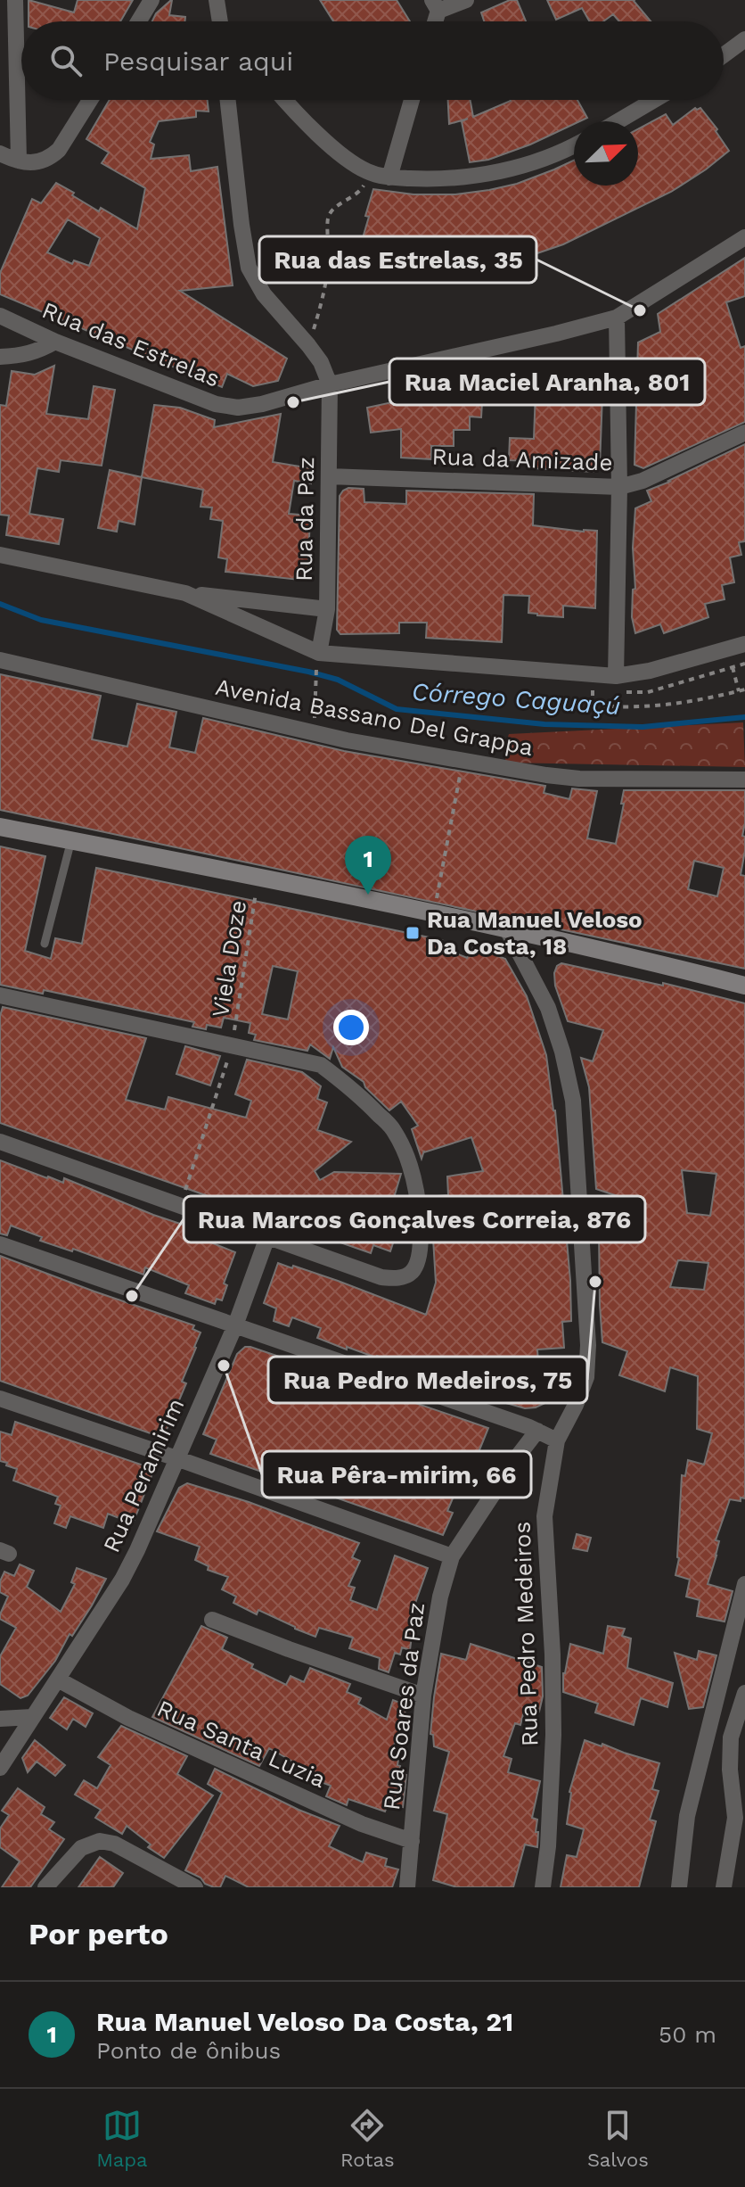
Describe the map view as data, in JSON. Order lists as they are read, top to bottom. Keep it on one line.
{"streets":{"street":["Rua das Estrelas","Rua da Amizade","Rua da Paz","Avenida Bassano Del Grappa","Rua Peramirim","Rua Pedro Medeiros","Rua Soares da Paz","Rua Santa Luzia"],"path":["Viela Doze"]},"crossings":[["Rua das Estrelas","Rua da Paz"],["Rua da Amizade","Rua da Paz"],["Rua Peramirim","Rua Santa Luzia"],["Rua Soares da Paz","Rua Santa Luzia"]],"water":["Córrego Caguaçú"],"places":{"other":["Rua das Estrelas, 35","Rua Maciel Aranha, 801","Rua Pedro Medeiros, 75","Rua Marcos Gonçalves Correia, 876","Rua Pêra-mirim, 66"],"transit":["Rua Manuel Veloso Da Costa, 18"]},"north":"top right","page":{"search":"Pesquisar aqui","pins":"1","heading":"Por perto","list":[{"mark":"1","name":"Rua Manuel Veloso Da Costa, 21","note":"Ponto de ônibus","value":"50 m"}],"nav":["Mapa","Rotas","Salvos"]}}
